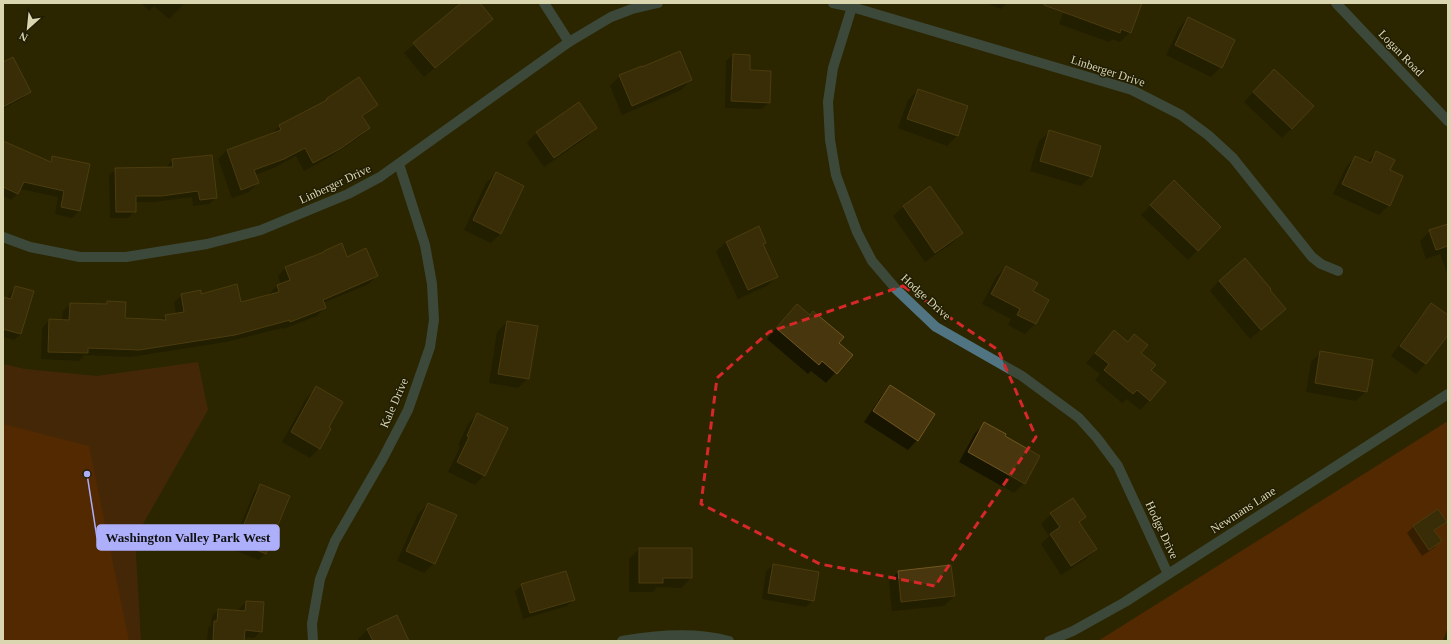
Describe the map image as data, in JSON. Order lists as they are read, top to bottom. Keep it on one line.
{"streets":{"street":["Logan Road","Linberger Drive","Hodge Drive","Kale Drive","Newmans Lane"]},"crossings":[["Linberger Drive","Hodge Drive"],["Linberger Drive","Kale Drive"],["Hodge Drive","Newmans Lane"]],"places":["Washington Valley Park West"],"north":"bottom left"}
